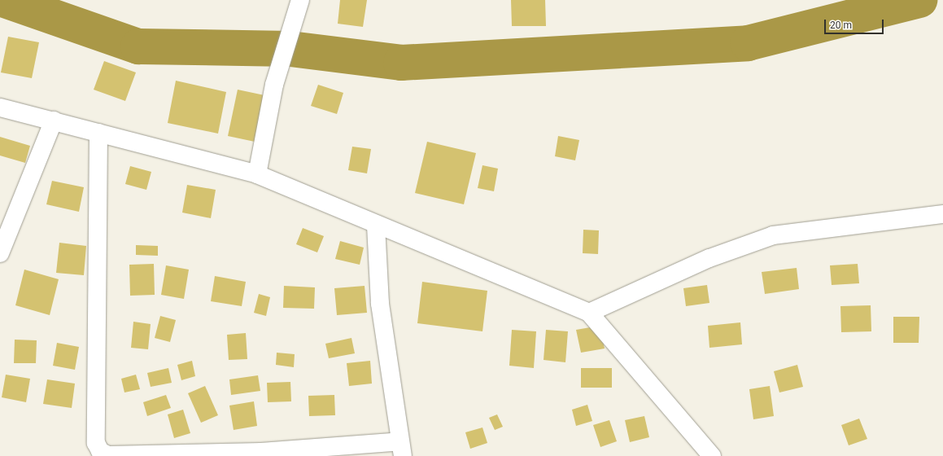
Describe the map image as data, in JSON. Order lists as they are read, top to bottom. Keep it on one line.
{"scale_bar":"20 m"}
